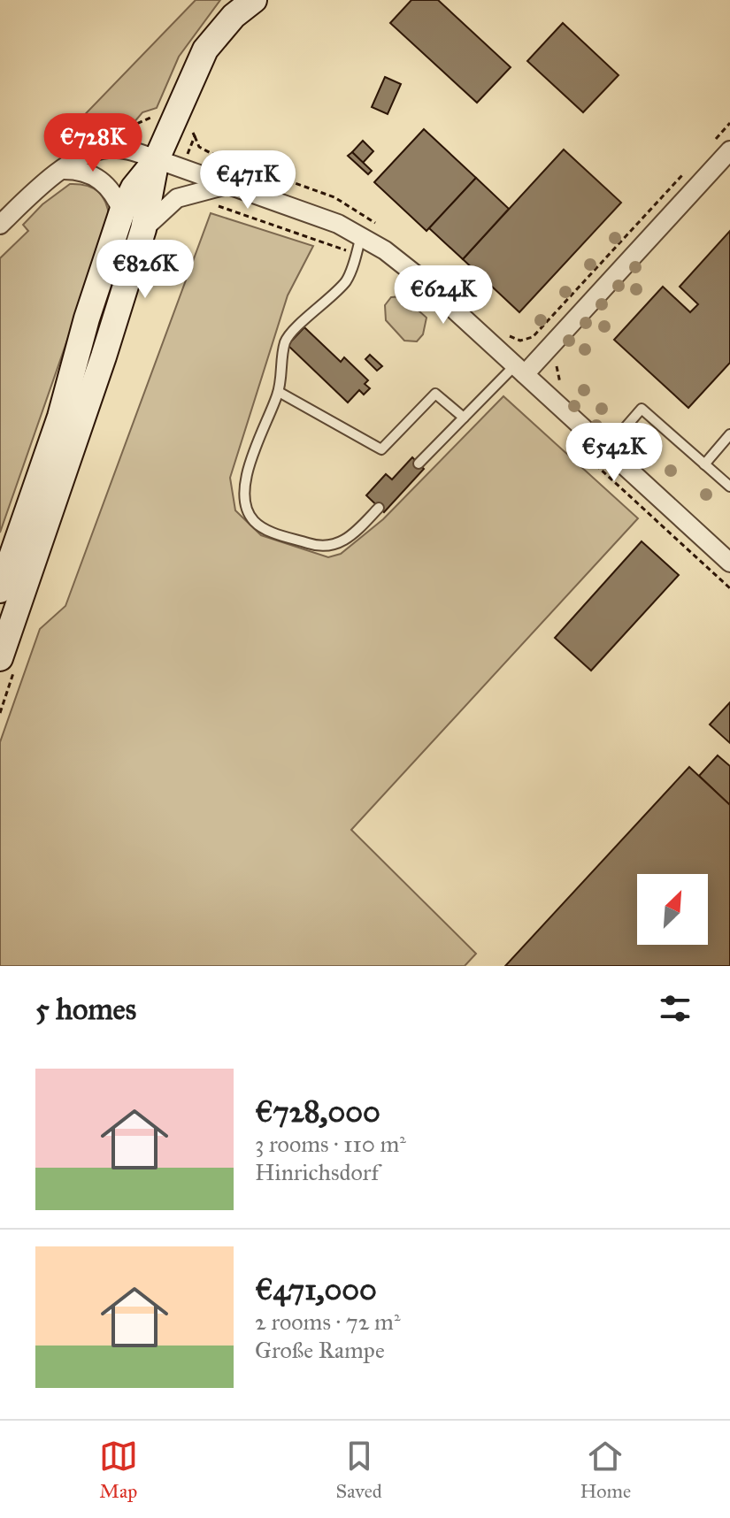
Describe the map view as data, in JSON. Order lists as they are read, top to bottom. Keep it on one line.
{"north":"top right","page":{"price":["€728K","€471K","€826K","€624K","€542K"],"heading":"5 homes","list":[{"name":"€728,000","note":"3 rooms · 110 m² · Hinrichsdorf"},{"name":"€471,000","note":"2 rooms · 72 m² · Große Rampe"}],"tabs":["Map","Saved","Home"]}}
